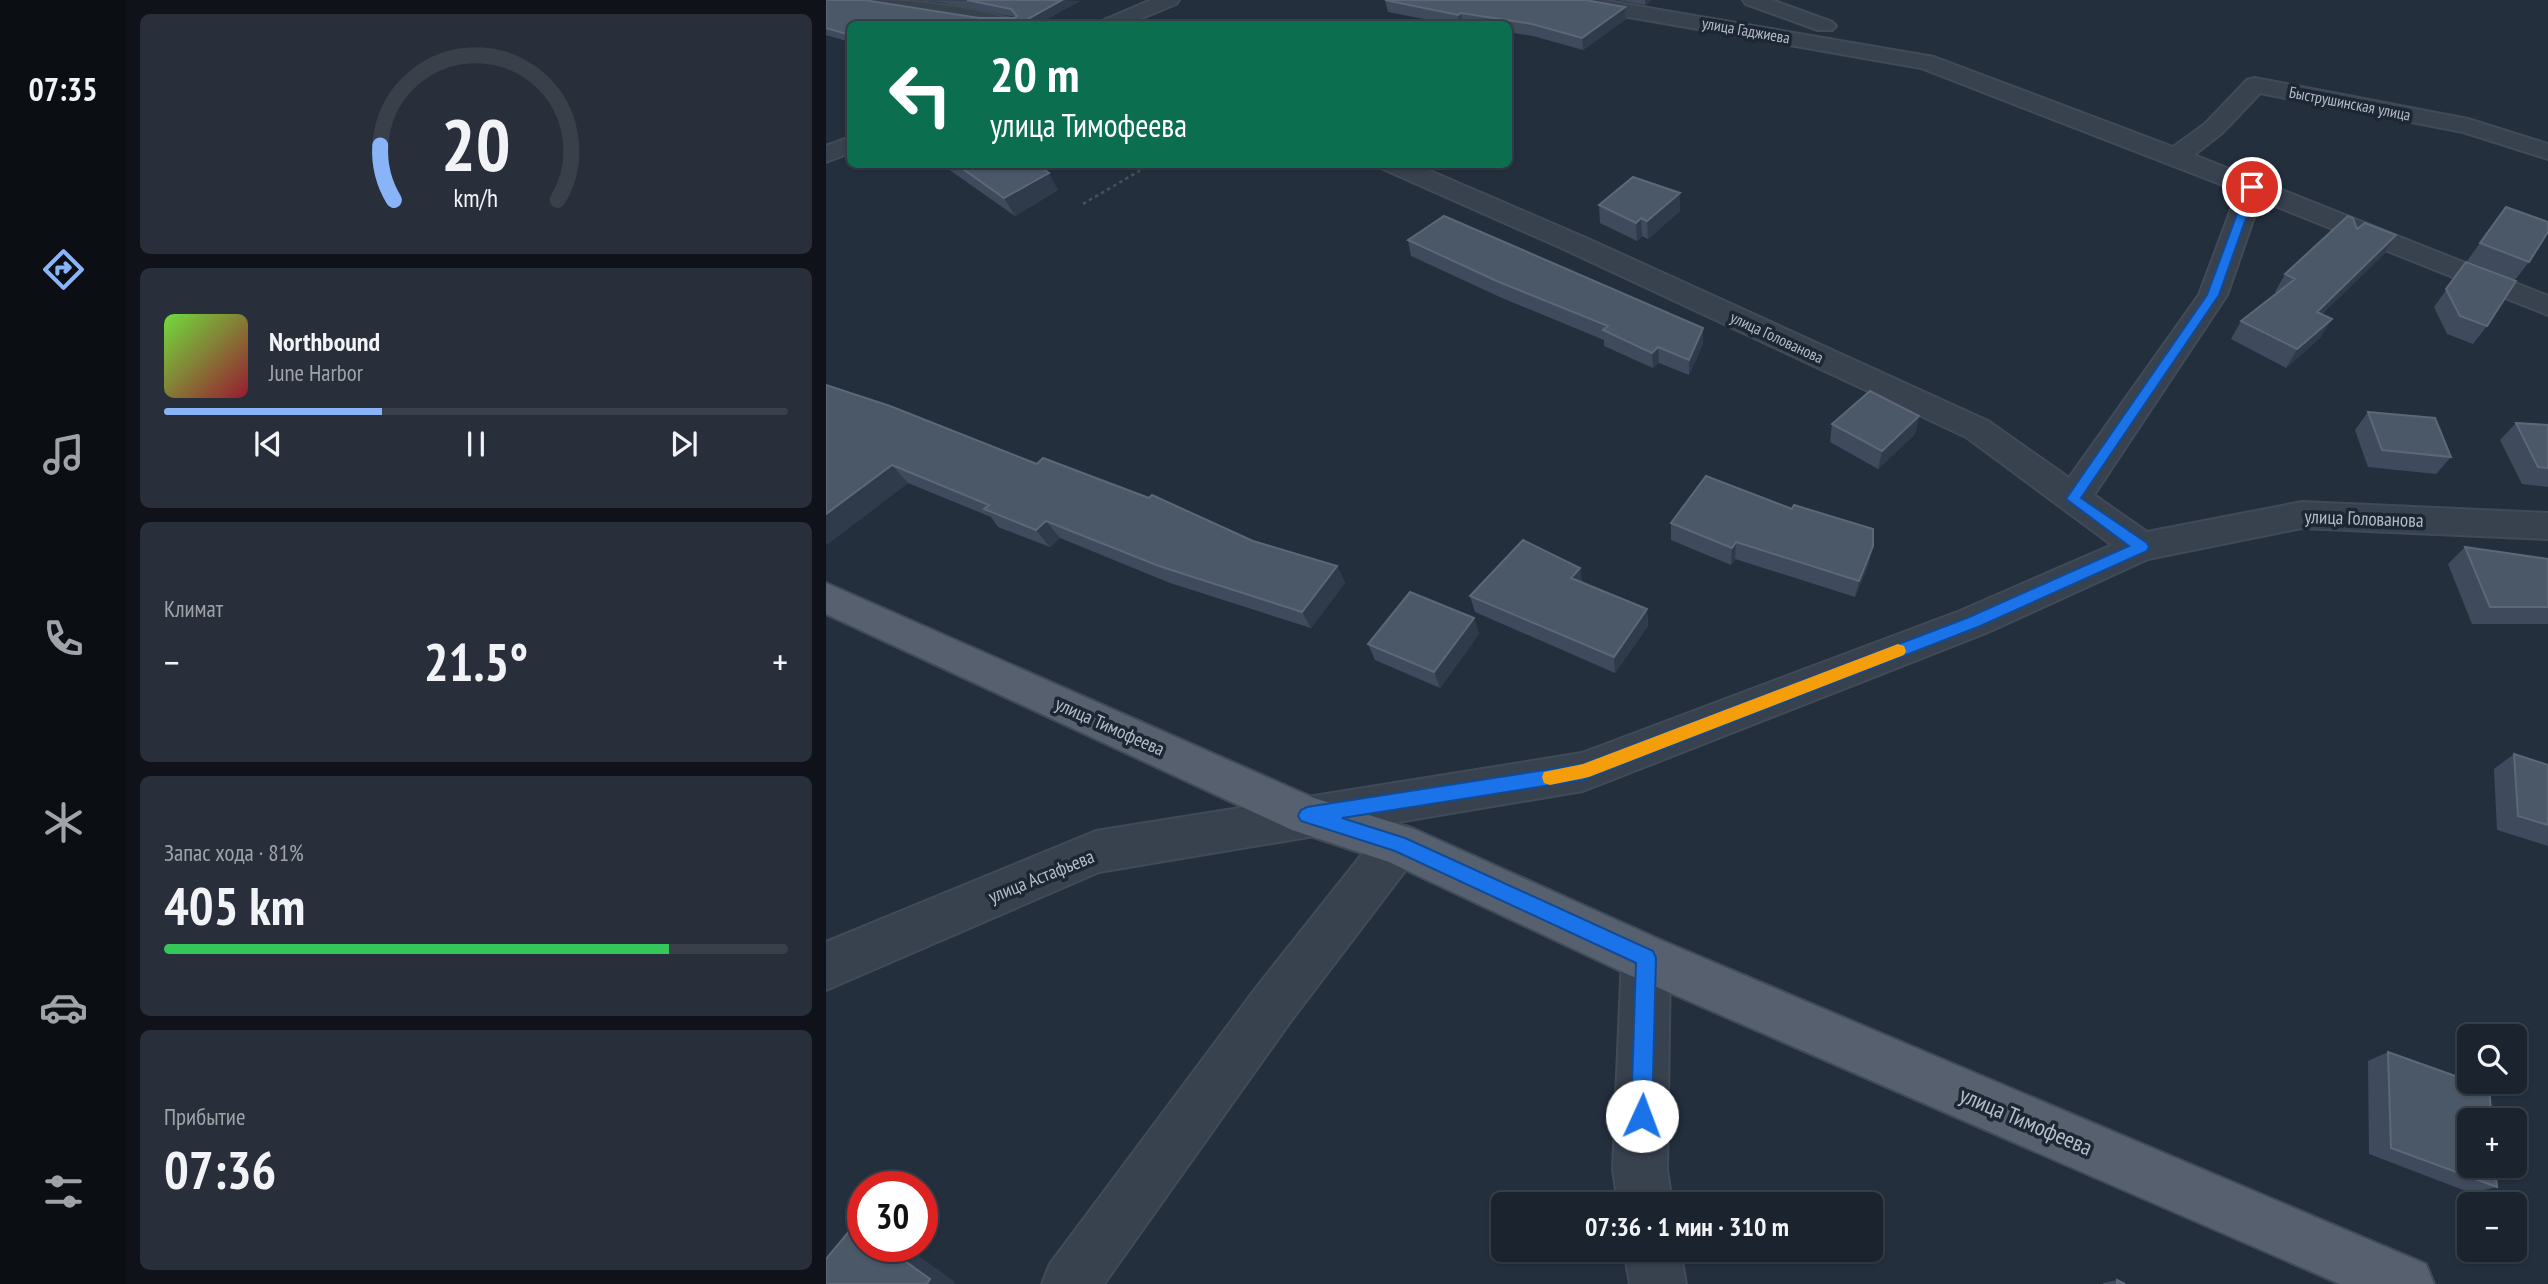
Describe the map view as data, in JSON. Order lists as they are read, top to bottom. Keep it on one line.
{"streets":{"main road":["улица Тимофеева"],"street":["улица Гаджиева","Быструшинская улица","улица Голованова","улица Астафьева"]},"crossings":[["улица Гаджиева","Быструшинская улица"],["улица Голованова","улица Тимофеева"],["улица Голованова","улица Астафьева"],["улица Тимофеева","улица Астафьева"]],"page":{"tabs":"07:35","turn":["20 m","улица Тимофеева"],"song":["Northbound","June Harbor"],"tile":["Климат",["Запас хода · 81%","405 km"],["Прибытие","07:36"]],"heat":["−","21.5°","+"],"map_buttons":["+","−"],"limit":"30","trip":"07:36 · 1 мин · 310 m","gauge":["20","km/h"]}}
